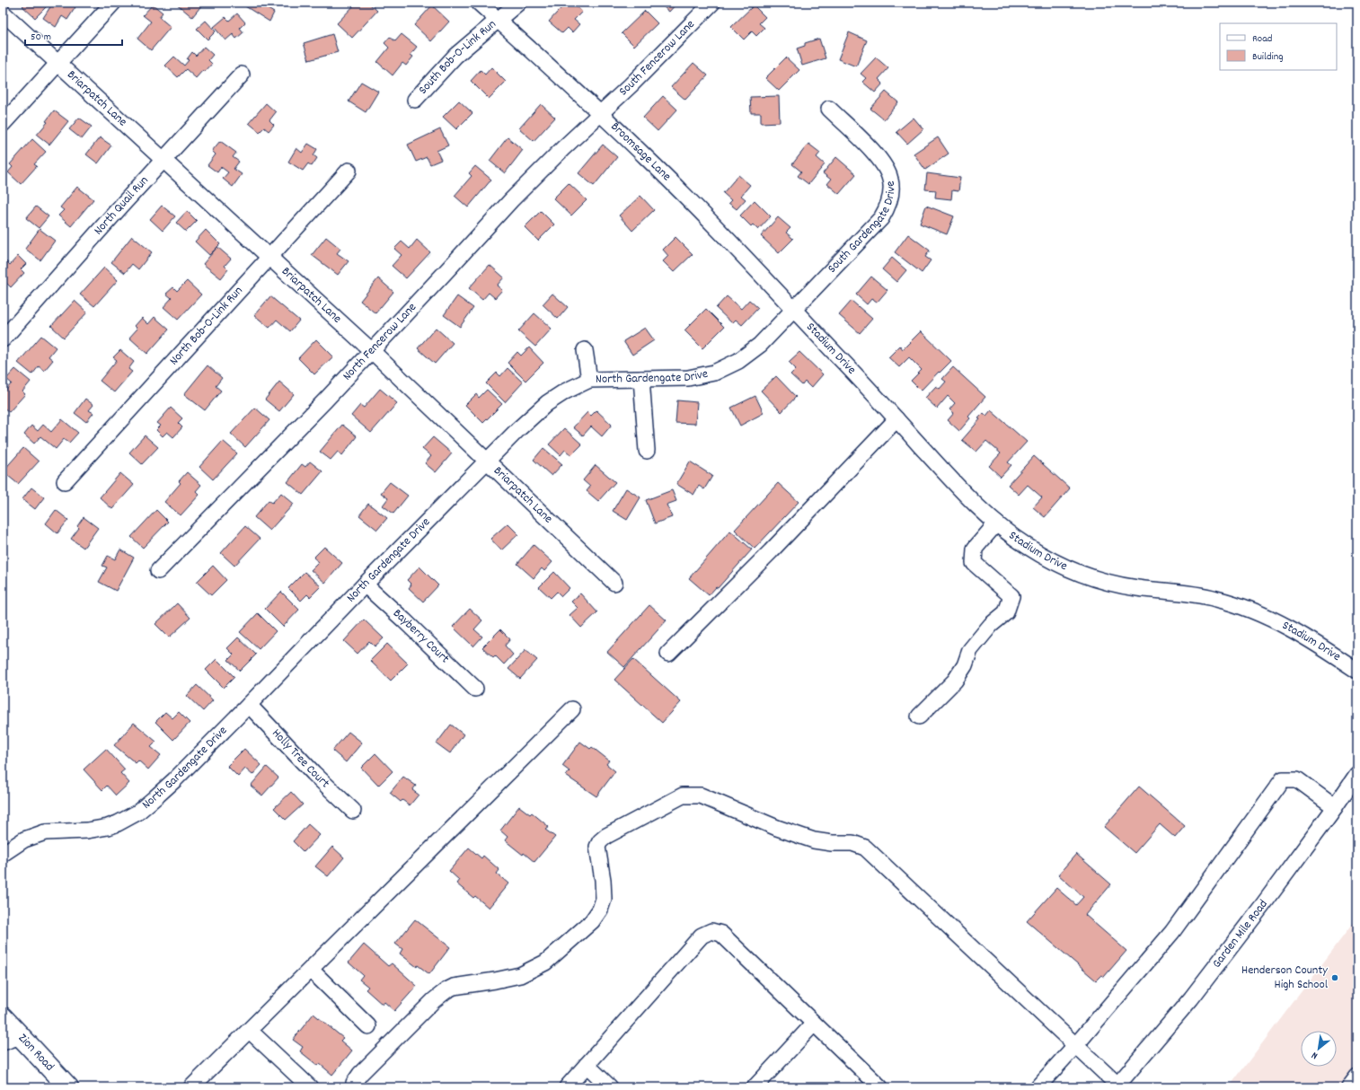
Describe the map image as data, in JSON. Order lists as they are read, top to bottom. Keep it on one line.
{"streets":{"main road":["Zion Road"],"street":["South Bob-O-Link Run","South Fencerow Lane","Briarpatch Lane","Broomsage Lane","North Quail Run","South Gardengate Drive","North Bob-O-Link Run","North Fencerow Lane","Stadium Drive","North Gardengate Drive","Bayberry Court","Holly Tree Court","Garden Mile Road"]},"crossings":[["South Bob-O-Link Run","Broomsage Lane"],["South Fencerow Lane","Broomsage Lane"],["South Fencerow Lane","North Fencerow Lane"],["Briarpatch Lane","North Quail Run"],["Briarpatch Lane","North Bob-O-Link Run"],["Briarpatch Lane","North Fencerow Lane"],["Briarpatch Lane","North Gardengate Drive"],["Broomsage Lane","South Gardengate Drive"],["Broomsage Lane","North Fencerow Lane"],["Broomsage Lane","Stadium Drive"],["Broomsage Lane","North Gardengate Drive"],["South Gardengate Drive","Stadium Drive"],["South Gardengate Drive","North Gardengate Drive"],["Stadium Drive","North Gardengate Drive"],["North Gardengate Drive","Bayberry Court"],["North Gardengate Drive","Holly Tree Court"]],"places":["Henderson County High School"],"legend":["Road","Building"],"scale_bar":"50 m","north":"bottom left"}
